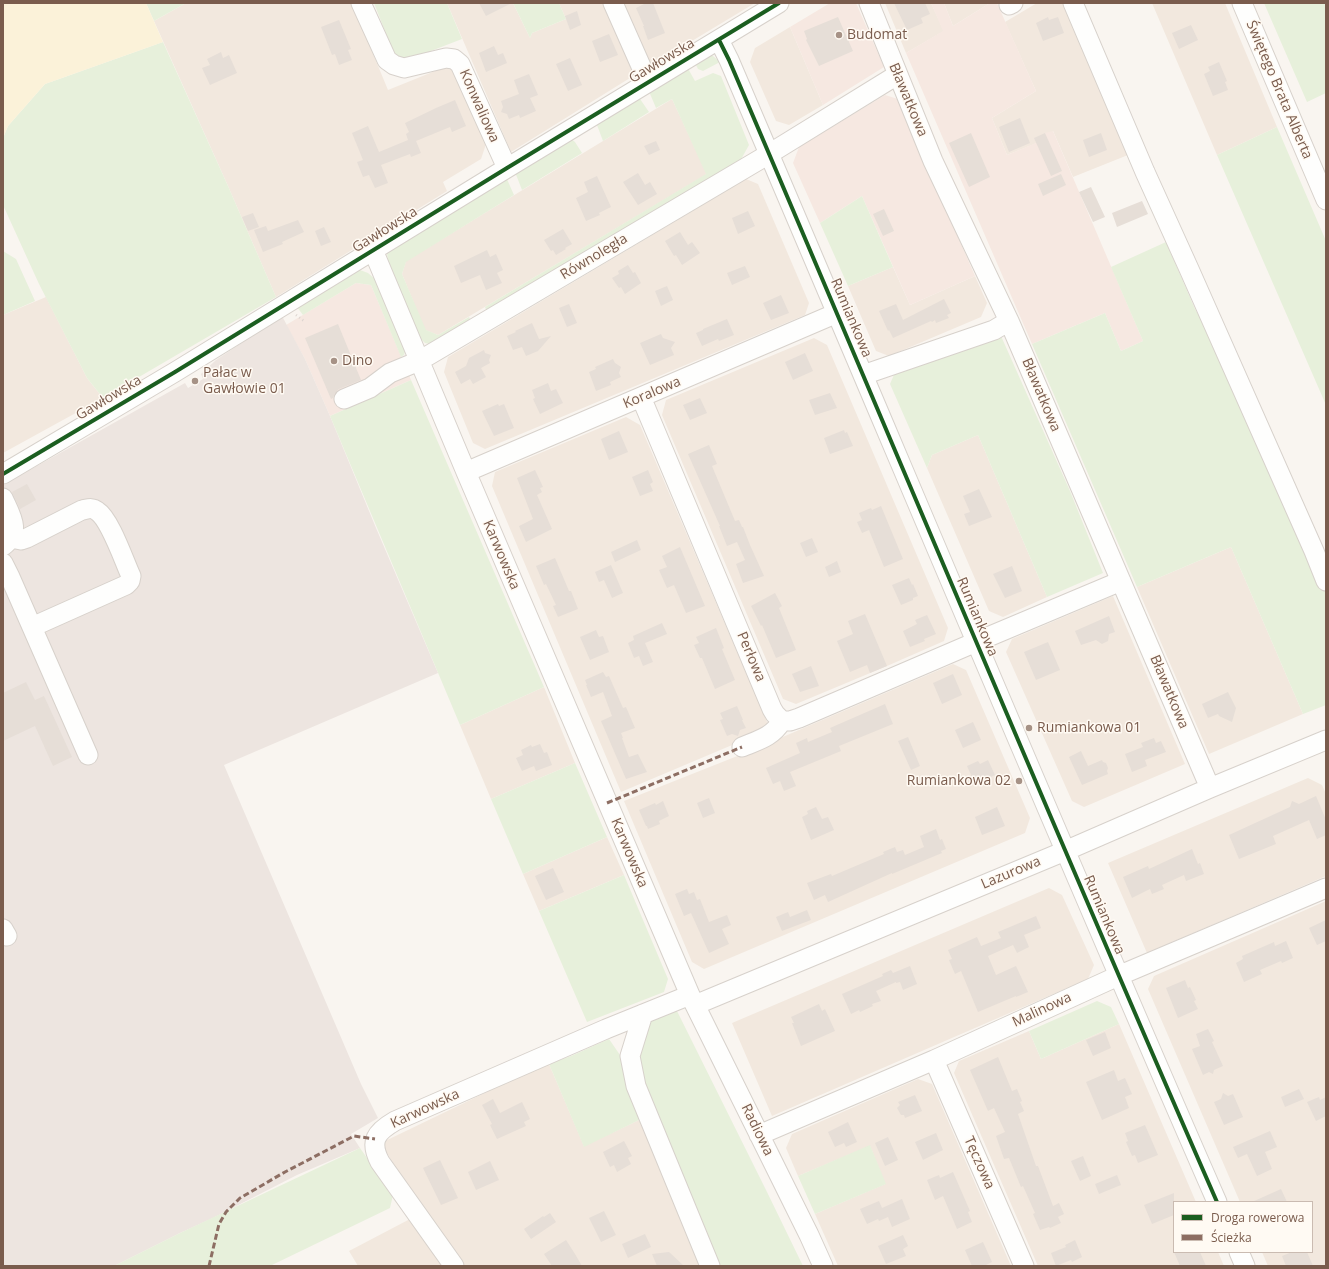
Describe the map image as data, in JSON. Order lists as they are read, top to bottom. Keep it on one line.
{"streets":{"street":["Gawłowska","Świętego Brata Alberta","Bławatkowa","Konwaliowa","Równoległa","Rumiankowa","Koralowa","Karwowska","Perłowa","Lazurowa","Malinowa","Radiowa","Tęczowa"]},"crossings":[["Gawłowska","Konwaliowa"],["Gawłowska","Rumiankowa"],["Gawłowska","Karwowska"],["Bławatkowa","Równoległa"],["Bławatkowa","Lazurowa"],["Równoległa","Rumiankowa"],["Równoległa","Karwowska"],["Rumiankowa","Koralowa"],["Rumiankowa","Lazurowa"],["Rumiankowa","Malinowa"],["Koralowa","Karwowska"],["Koralowa","Perłowa"],["Karwowska","Lazurowa"],["Karwowska","Radiowa"],["Lazurowa","Radiowa"],["Malinowa","Radiowa"],["Malinowa","Tęczowa"]],"places":["Budomat","Dino","Pałac w Gawłowie 01","Rumiankowa 01","Rumiankowa 02"],"legend":["Droga rowerowa","Ścieżka"]}
